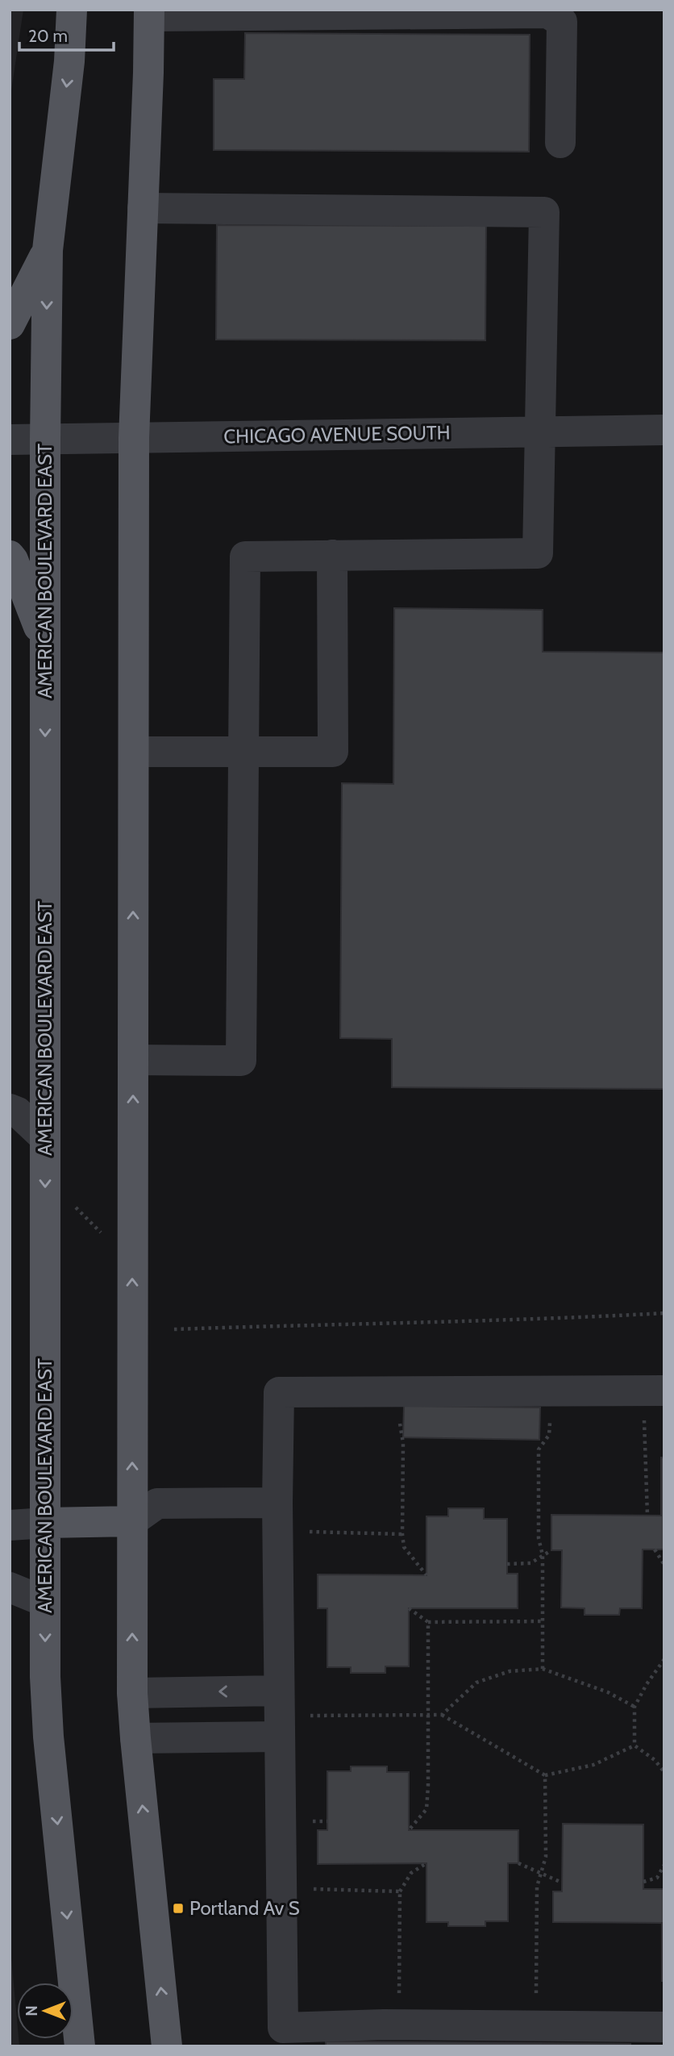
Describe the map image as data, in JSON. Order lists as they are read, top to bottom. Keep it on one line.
{"streets":{"main road":["AMERICAN BOULEVARD EAST"],"street":["CHICAGO AVENUE SOUTH"]},"crossings":[["CHICAGO AVENUE SOUTH","AMERICAN BOULEVARD EAST"]],"places":{"transit":["Portland Av S"]},"scale_bar":"20 m","north":"left"}
